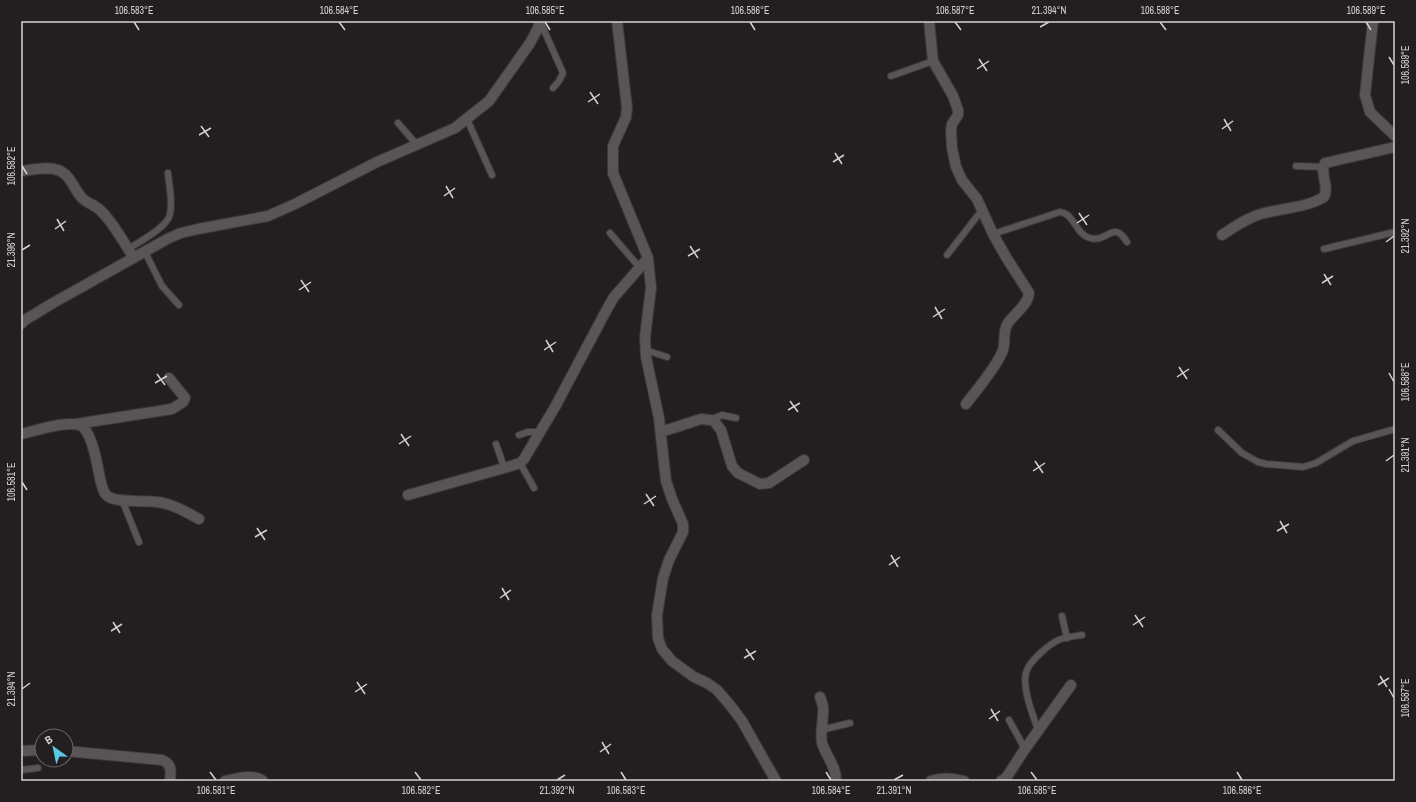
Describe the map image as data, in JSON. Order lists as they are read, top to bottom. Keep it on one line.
{"north":"top left","coordinates":["106.583°E","106.584°E","106.585°E","106.586°E","106.587°E","21.394°N","106.588°E","106.589°E","106.582°E","21.392°N","21.396°N","21.391°N","106.581°E"]}
